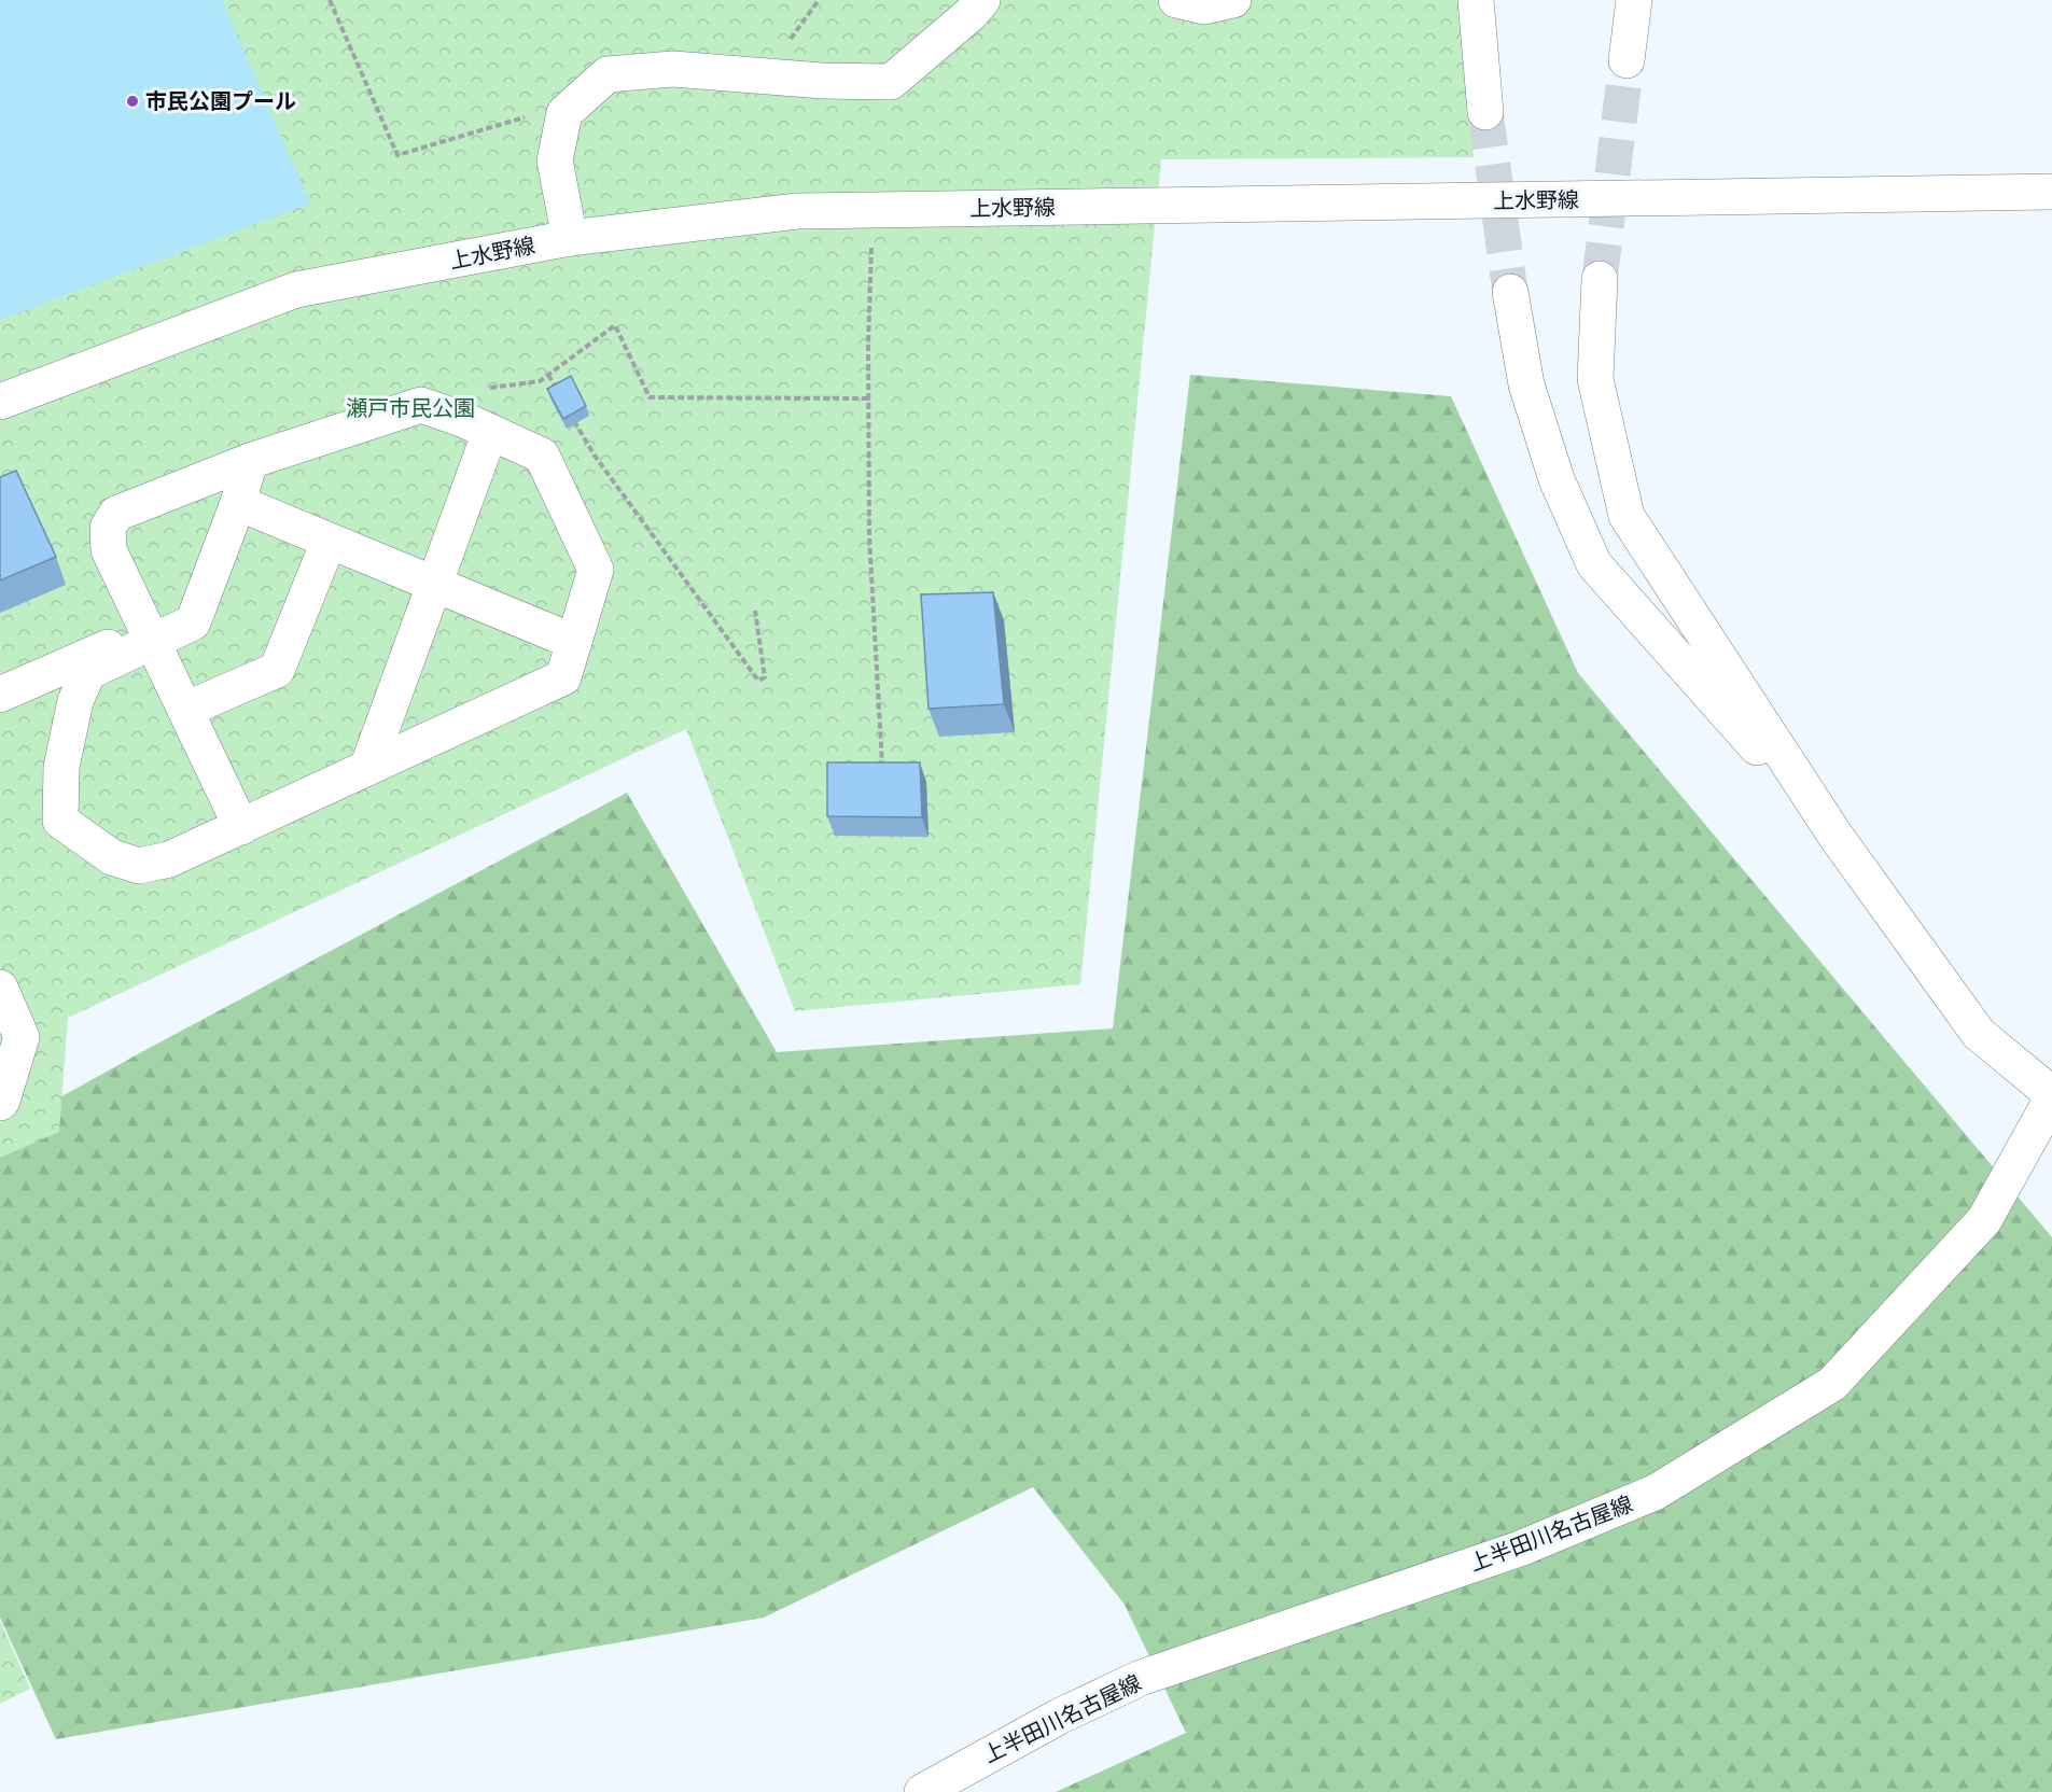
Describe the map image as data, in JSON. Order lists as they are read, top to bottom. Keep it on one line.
{"streets":{"street":["上水野線","上半田川名古屋線"]},"parks":["瀬戸市民公園"],"places":["市民公園プール"]}
